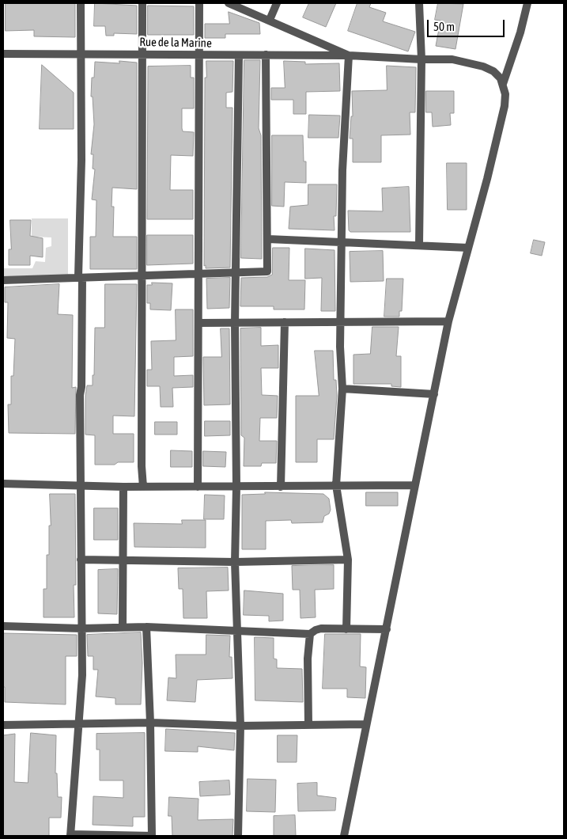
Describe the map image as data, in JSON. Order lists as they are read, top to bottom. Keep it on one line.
{"streets":{"street":["Rue de la Marine"]},"scale_bar":"50 m"}
